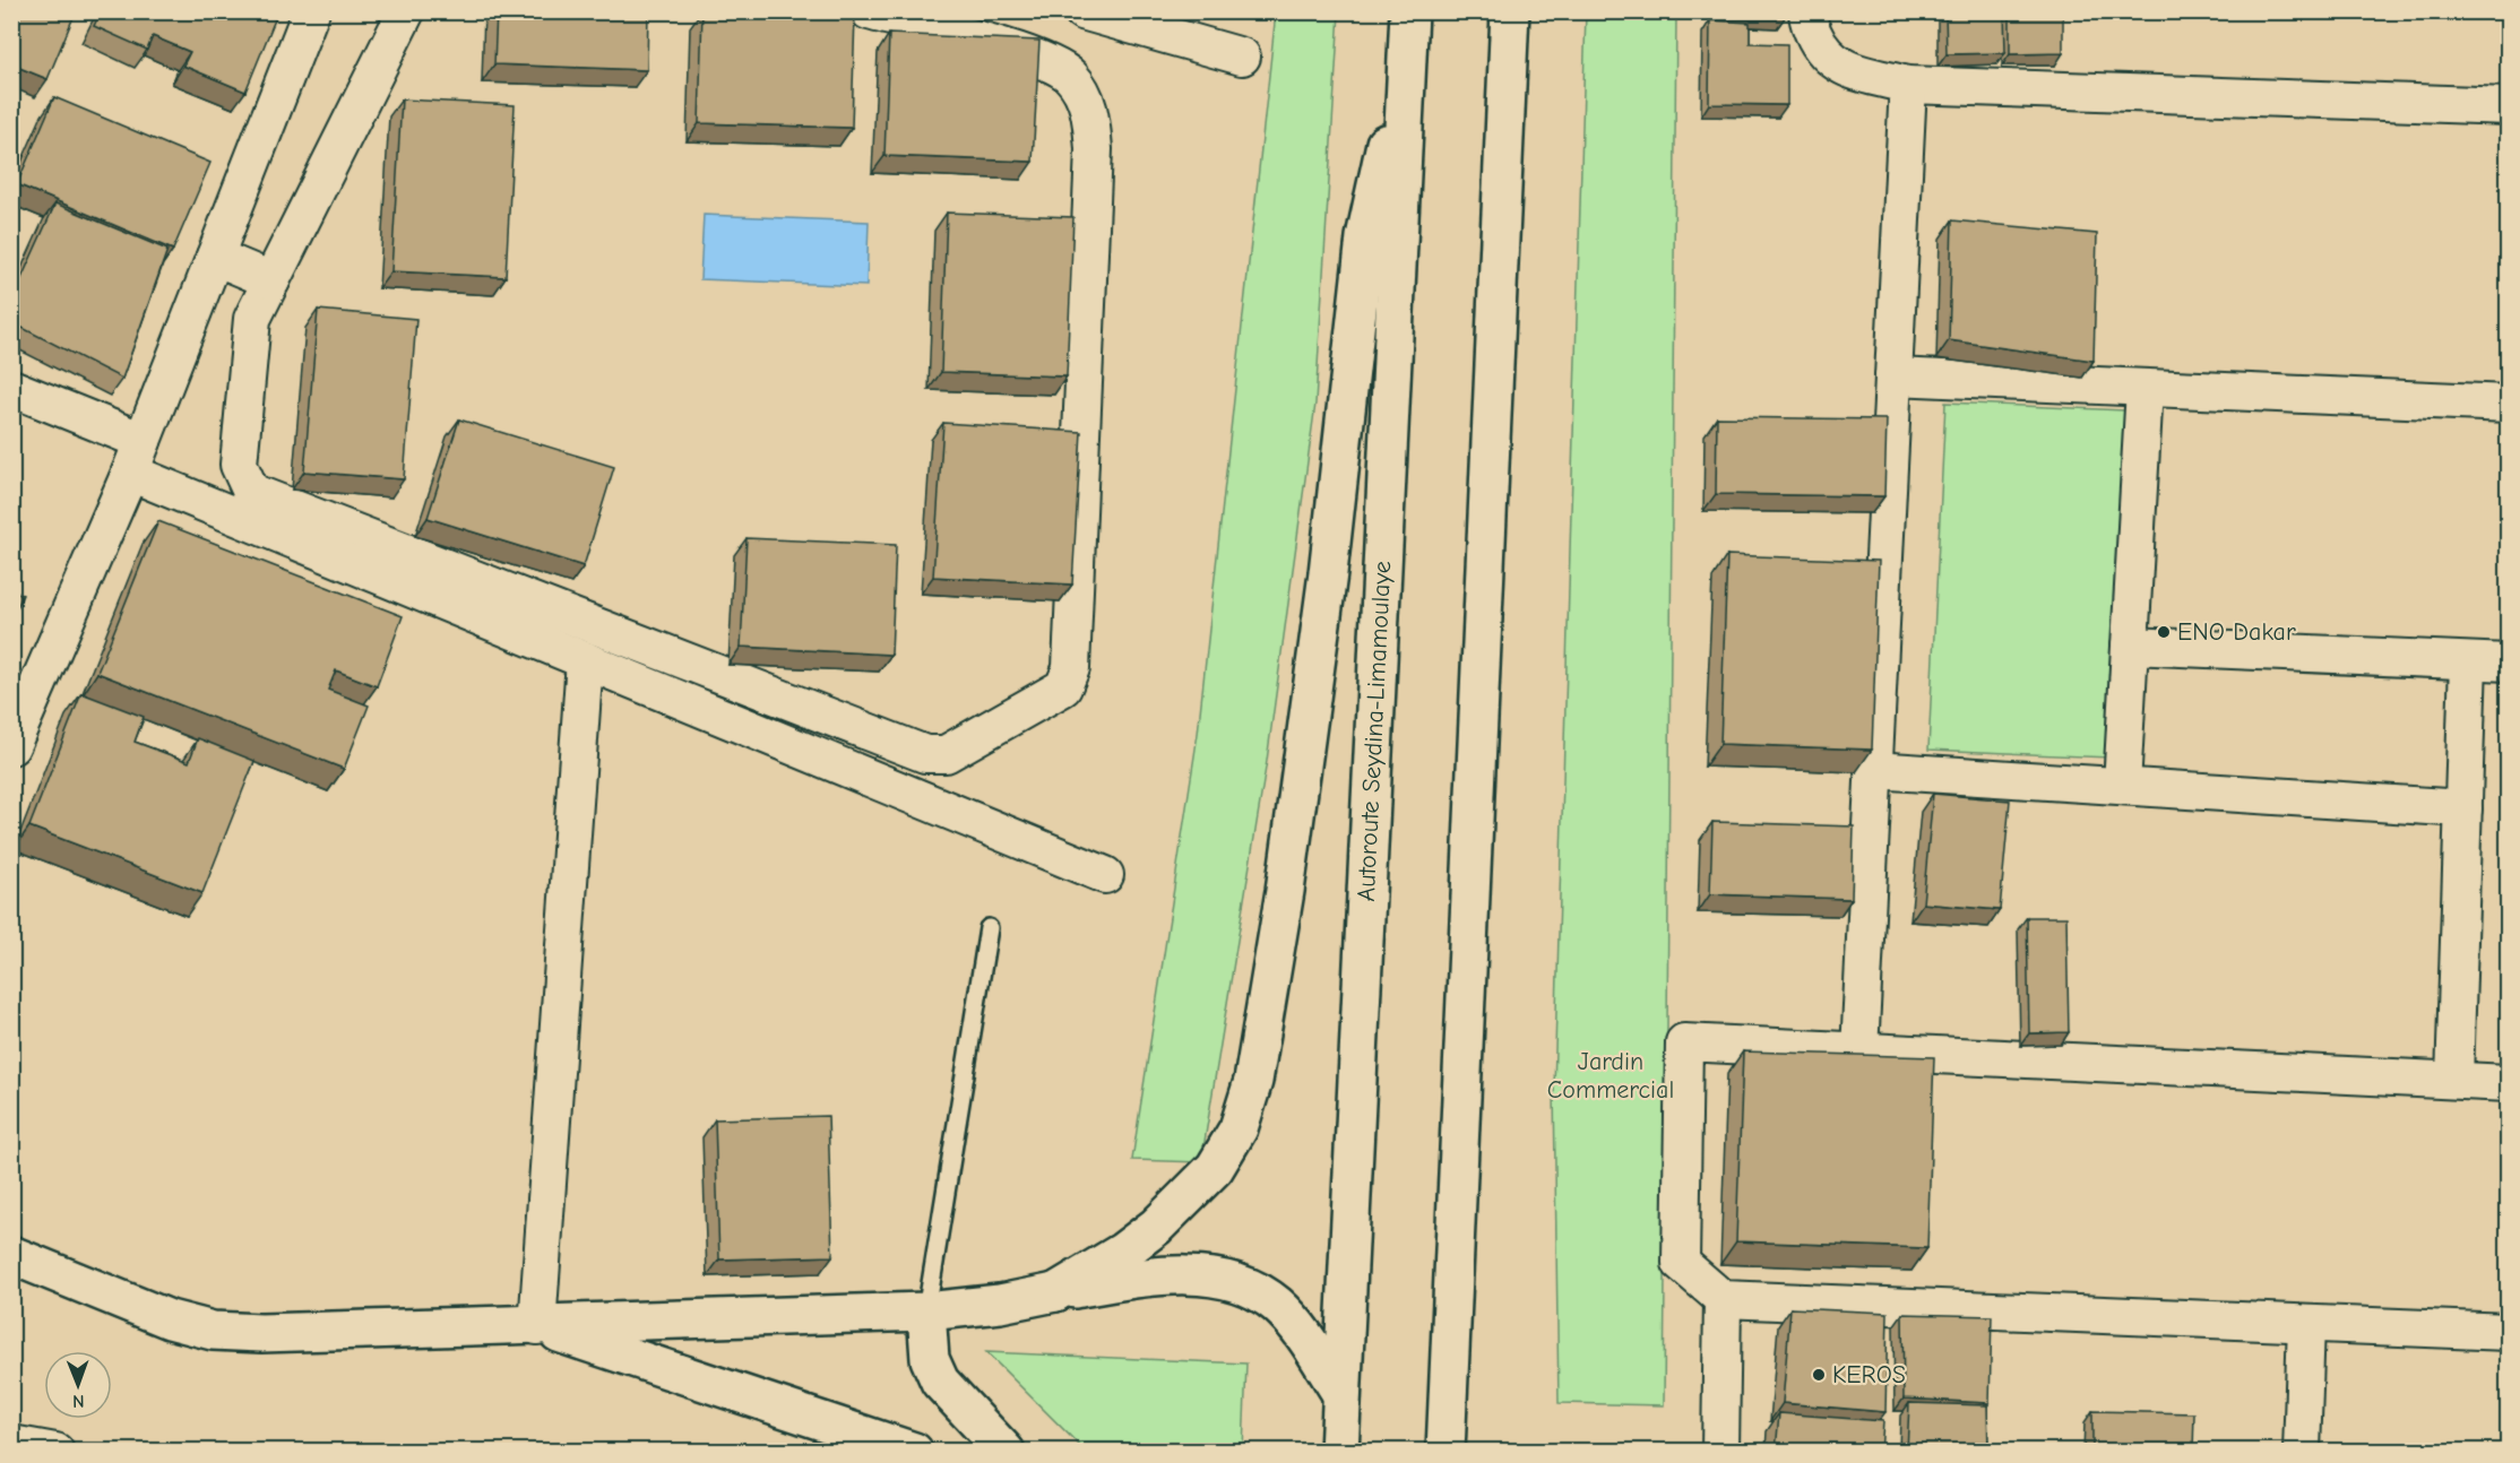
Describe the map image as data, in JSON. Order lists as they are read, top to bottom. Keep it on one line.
{"streets":{"main road":["Autoroute Seydina-Limamoulaye"]},"parks":["Jardin Commercial"],"places":["ENO Dakar","KEROS"],"north":"bottom"}
